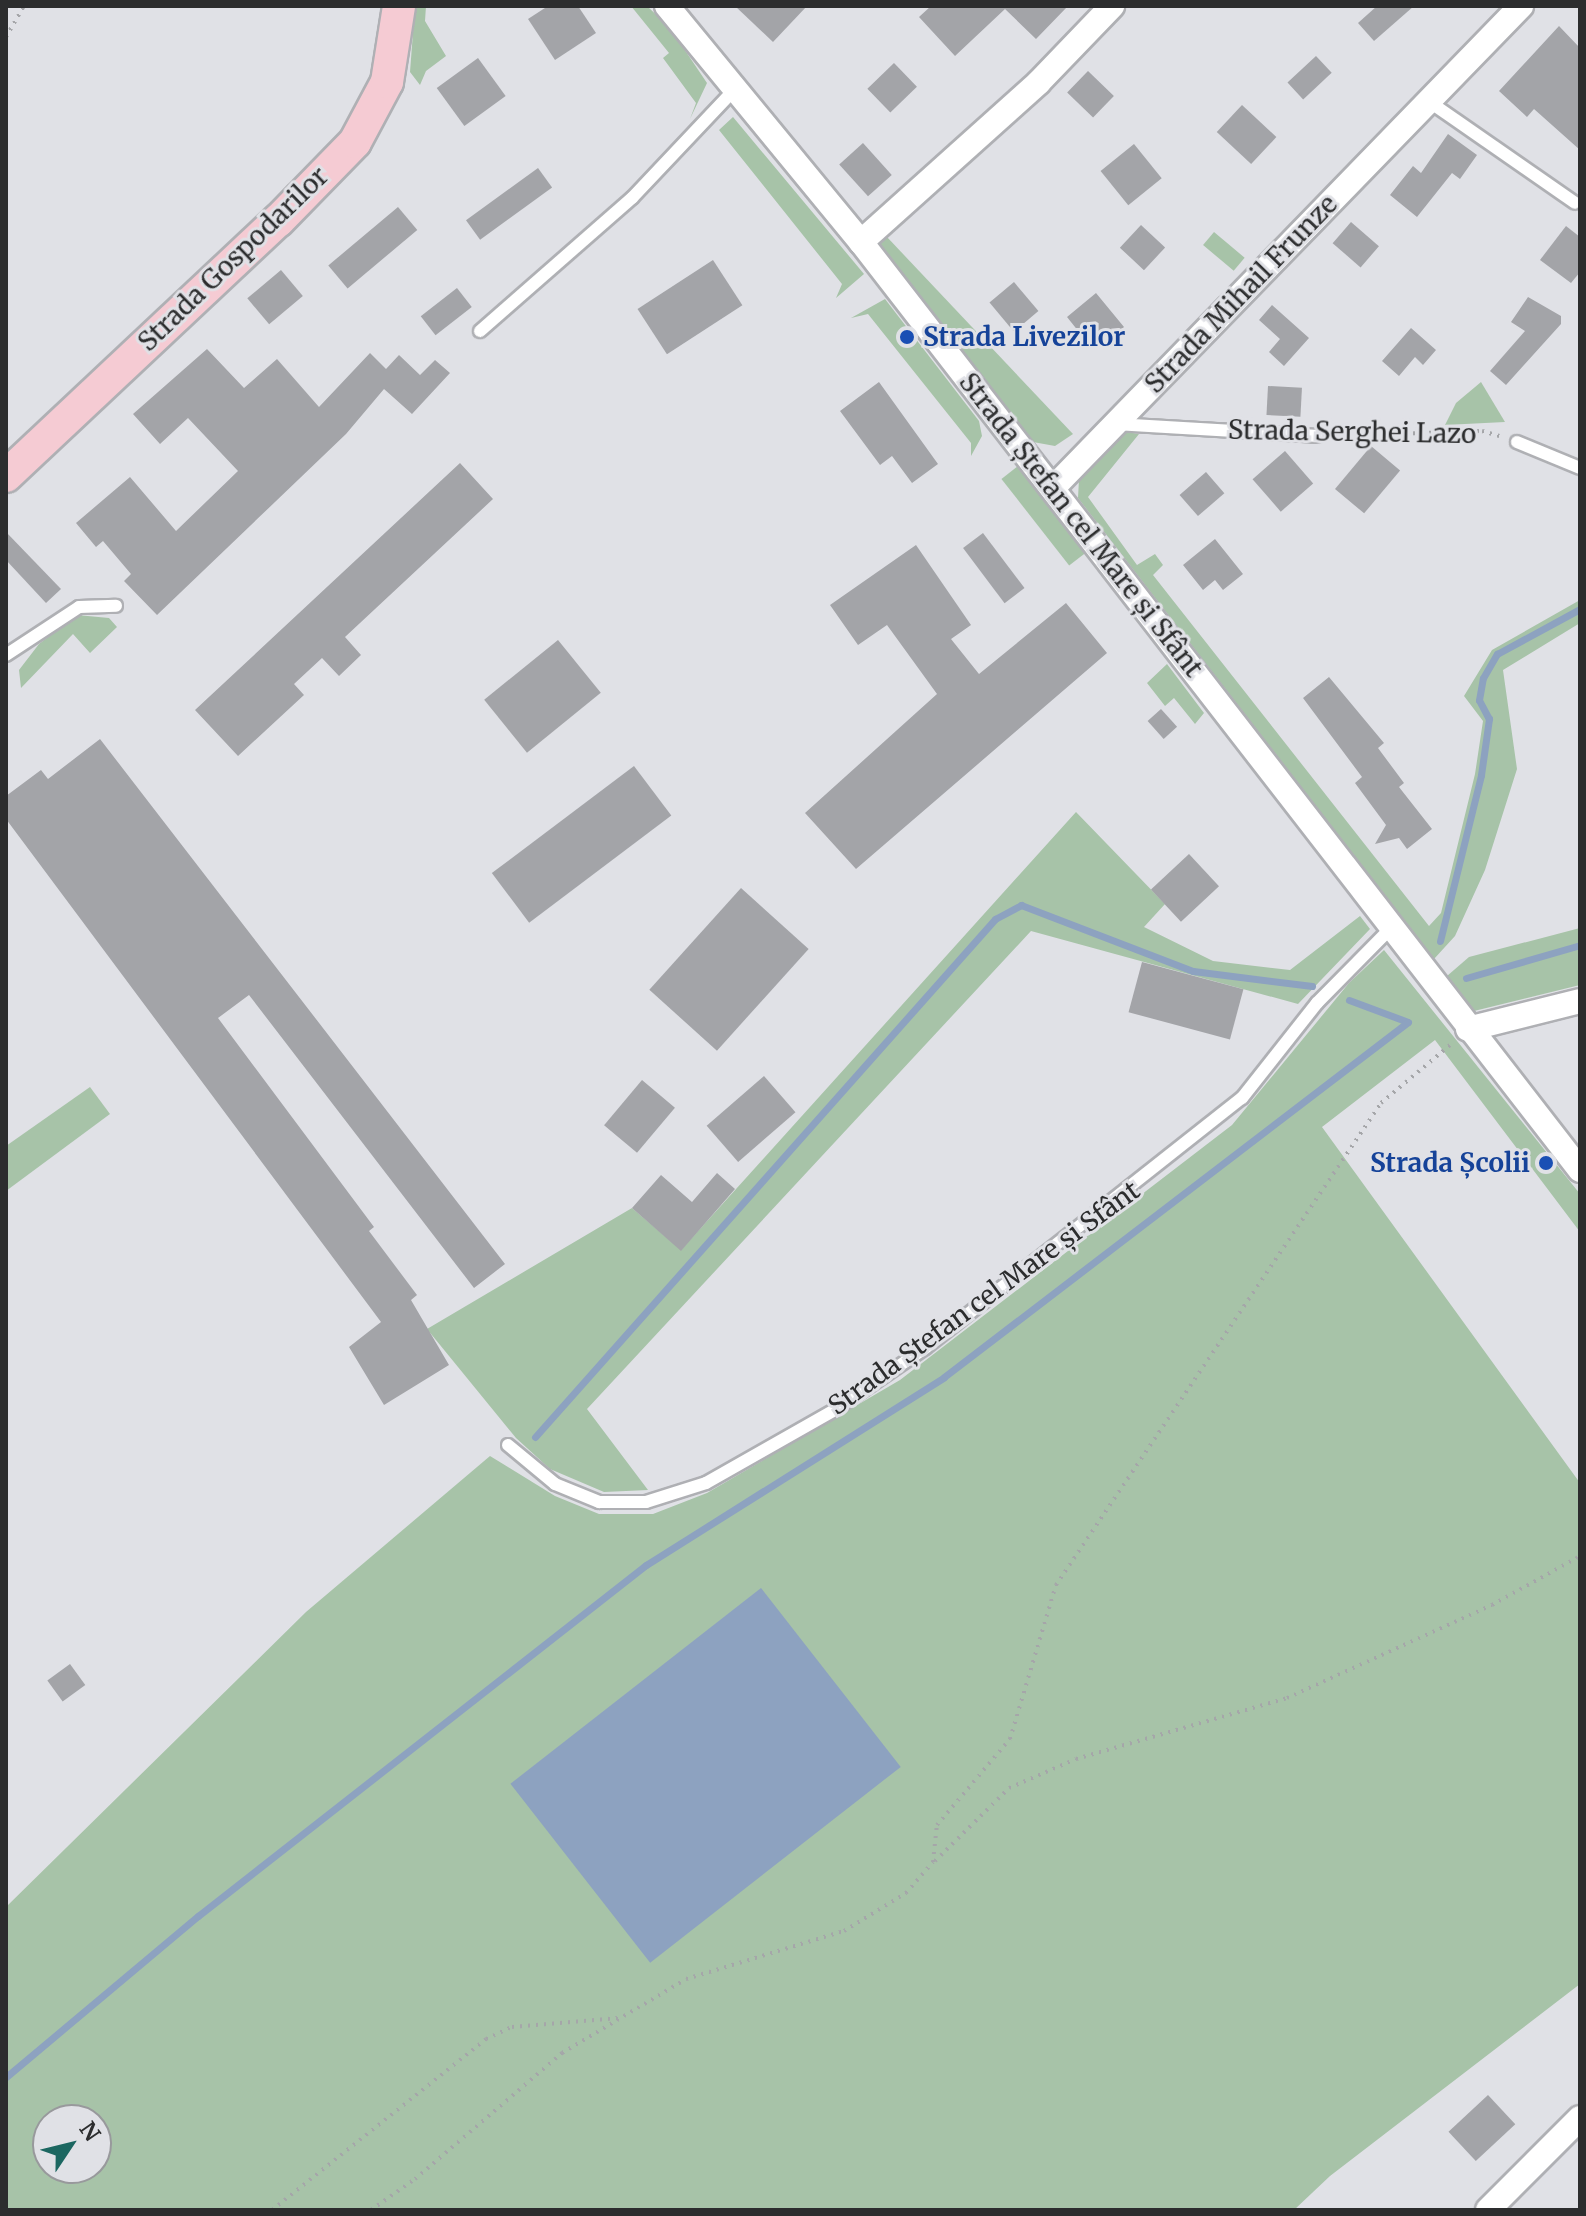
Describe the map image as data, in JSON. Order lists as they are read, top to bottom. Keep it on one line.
{"streets":{"street":["Strada Gospodarilor","Strada Mihail Frunze","Strada Ștefan cel Mare și Sfânt"],"lane":["Strada Serghei Lazo"]},"crossings":[["Strada Mihail Frunze","Strada Serghei Lazo"],["Strada Mihail Frunze","Strada Ștefan cel Mare și Sfânt"]],"places":["Strada Livezilor","Strada Școlii"],"north":"top right"}
